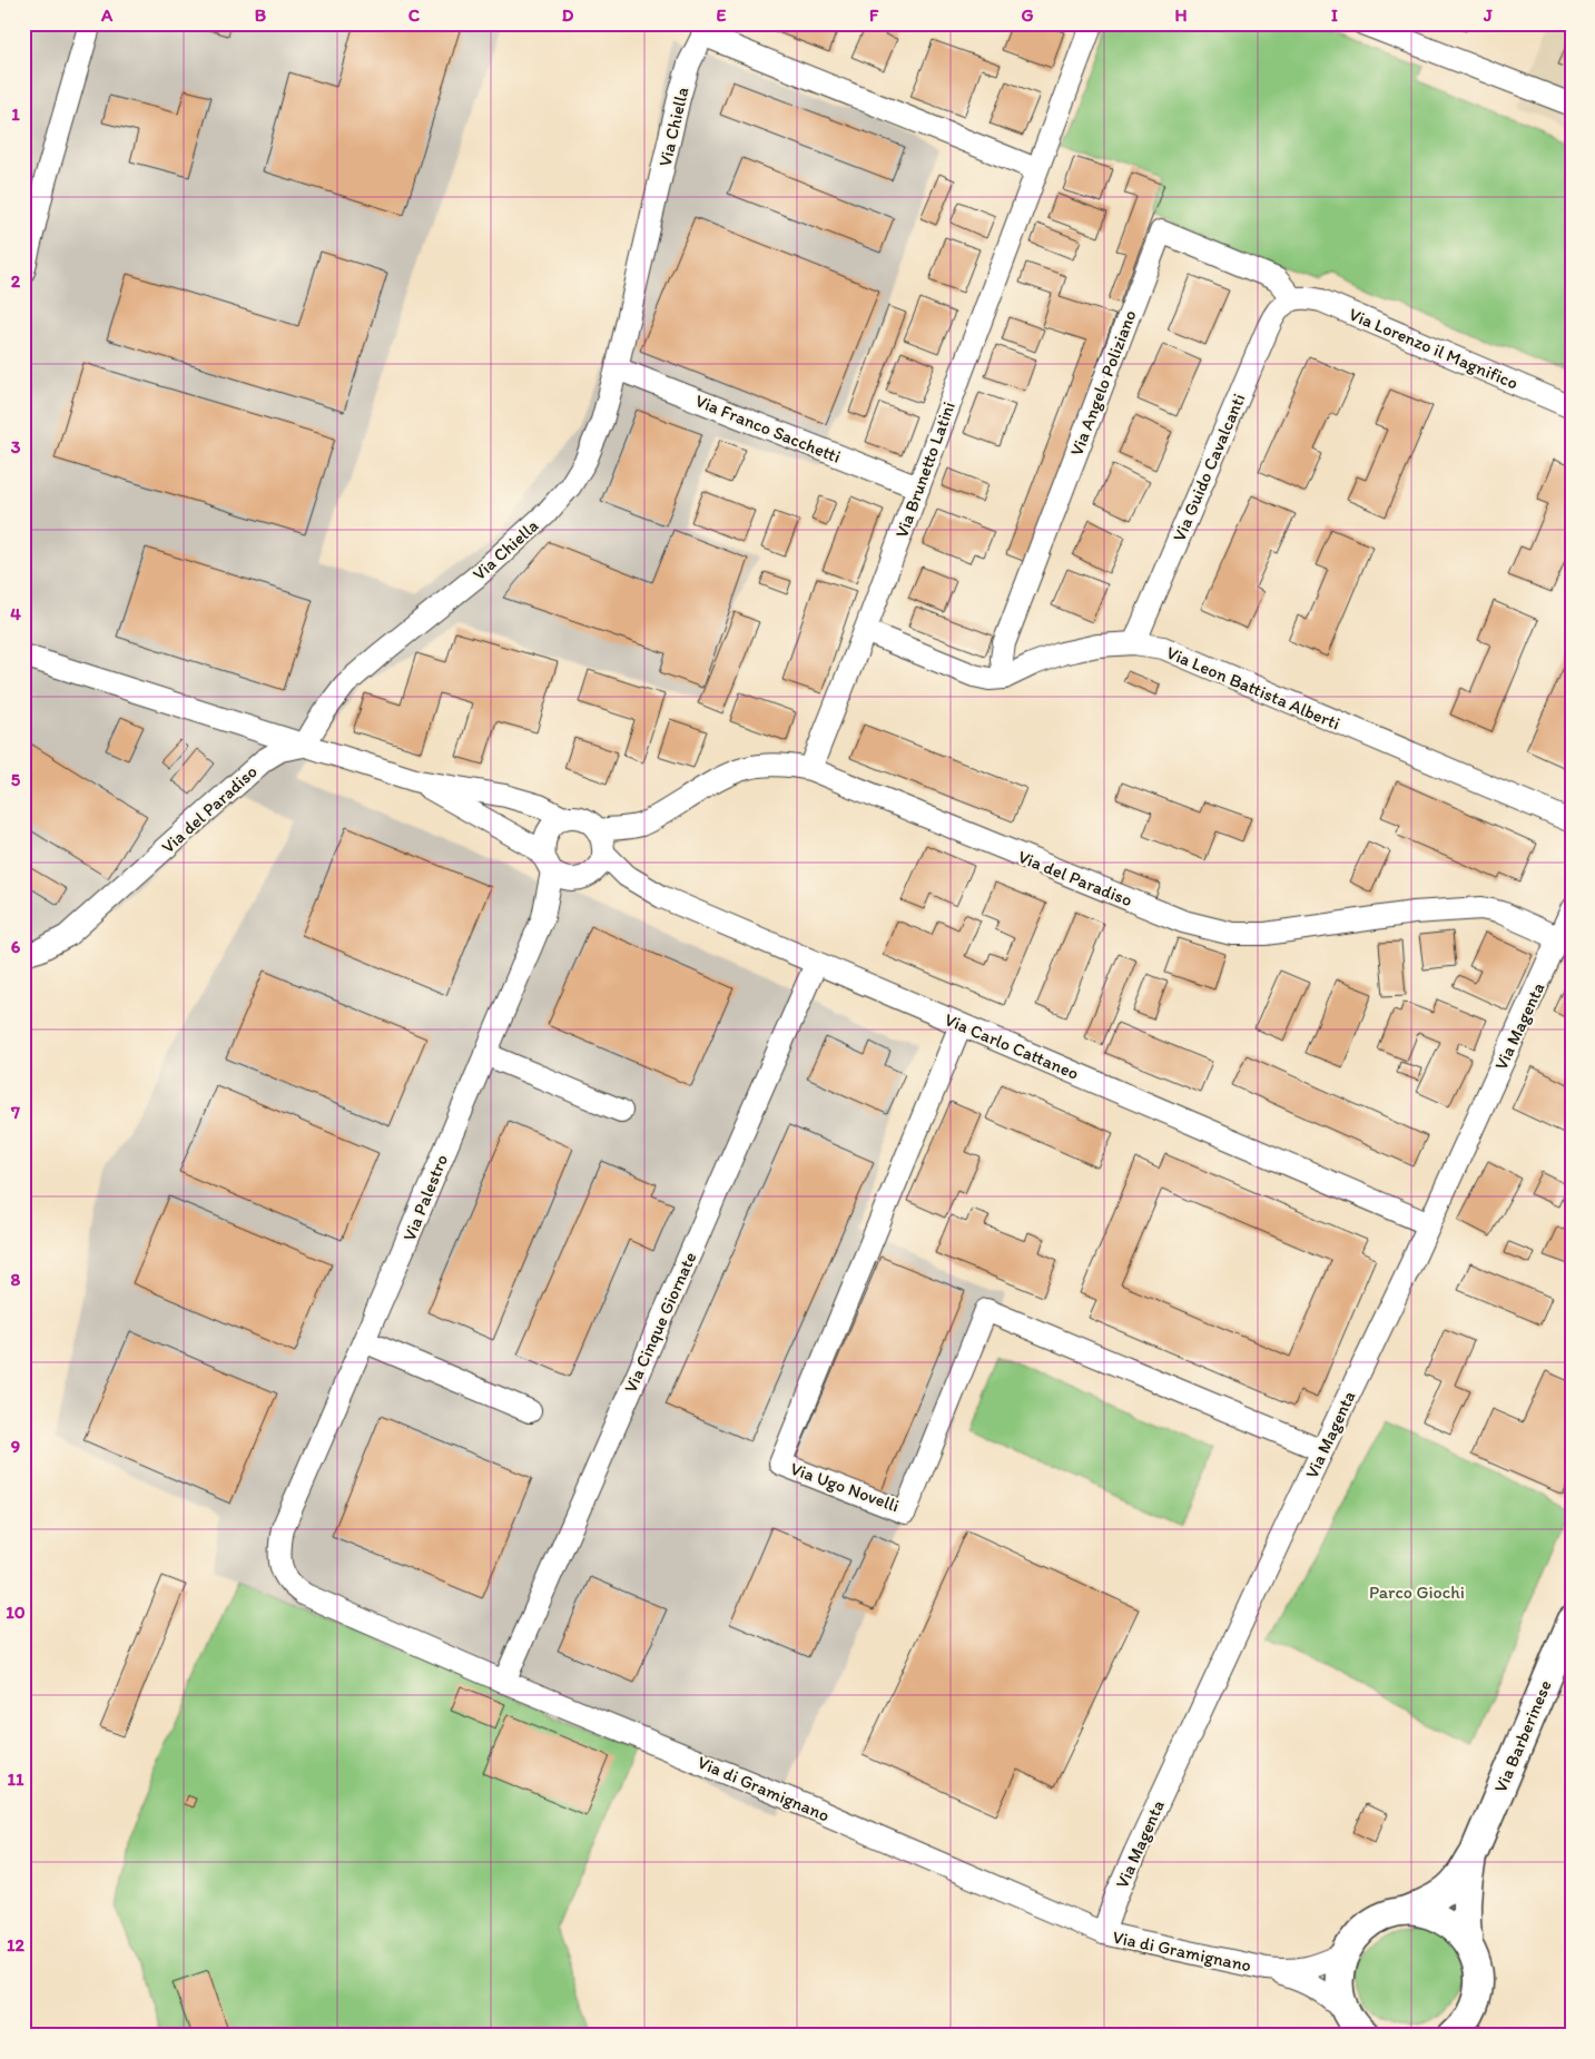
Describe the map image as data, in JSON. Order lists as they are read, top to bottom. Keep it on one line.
{"streets":{"main road":["Via Barberinese"],"street":["Via Chiella","Via Lorenzo il Magnifico","Via Angelo Poliziano","Via Franco Sacchetti","Via Guido Cavalcanti","Via Brunetto Latini","Via Leon Battista Alberti","Via del Paradiso","Via Magenta","Via Carlo Cattaneo","Via Palestro","Via Cinque Giornate","Via Ugo Novelli","Via di Gramignano"]},"crossings":[["Via Chiella","Via Franco Sacchetti"],["Via Chiella","Via del Paradiso"],["Via Lorenzo il Magnifico","Via Angelo Poliziano"],["Via Lorenzo il Magnifico","Via Guido Cavalcanti"],["Via Angelo Poliziano","Via Guido Cavalcanti"],["Via Angelo Poliziano","Via Leon Battista Alberti"],["Via Franco Sacchetti","Via Brunetto Latini"],["Via Guido Cavalcanti","Via Leon Battista Alberti"],["Via Brunetto Latini","Via Leon Battista Alberti"],["Via Brunetto Latini","Via del Paradiso"],["Via del Paradiso","Via Magenta"],["Via del Paradiso","Via Carlo Cattaneo"],["Via del Paradiso","Via Palestro"],["Via Magenta","Via Carlo Cattaneo"],["Via Magenta","Via Ugo Novelli"],["Via Magenta","Via di Gramignano"],["Via Carlo Cattaneo","Via Palestro"],["Via Carlo Cattaneo","Via Cinque Giornate"],["Via Carlo Cattaneo","Via Ugo Novelli"],["Via Palestro","Via di Gramignano"],["Via Cinque Giornate","Via di Gramignano"],["Via Barberinese","Via di Gramignano"]],"parks":["Parco Giochi"],"grid":{"columns":["A","B","C","D","E","F","G","H","I","J"],"rows":["1","2","3","4","5","6","7","8","9","10","11","12"]}}
